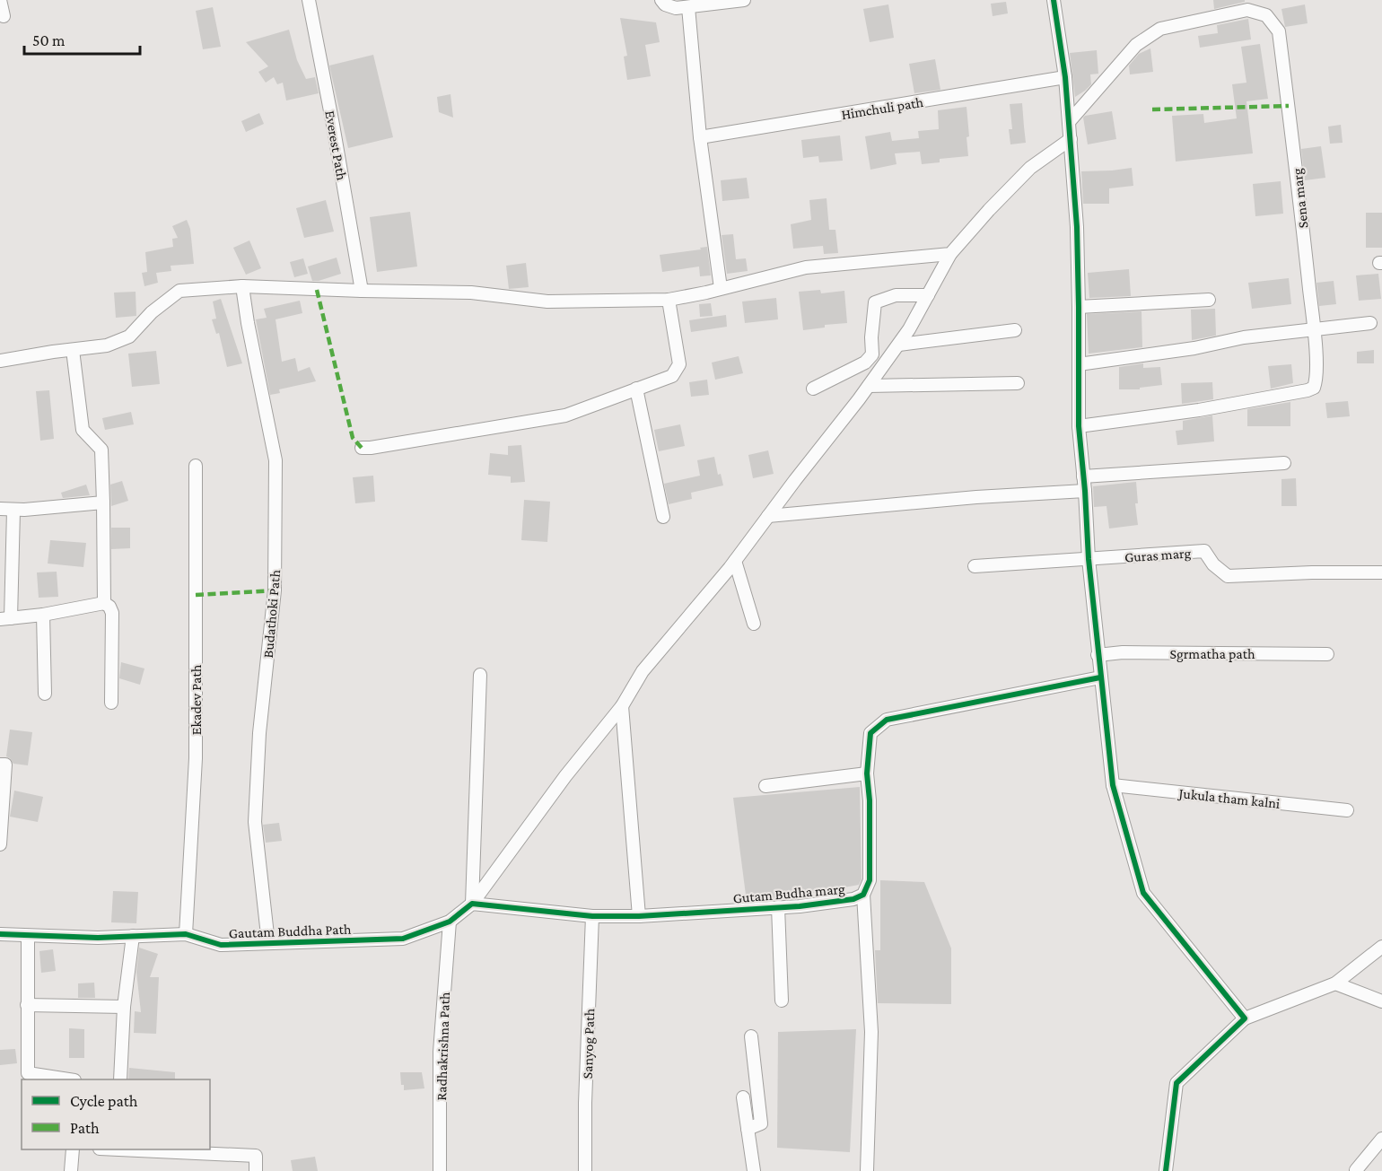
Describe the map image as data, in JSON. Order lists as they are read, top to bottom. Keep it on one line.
{"streets":{"street":["Himchuli path","Everest Path","Sena marg","Guras marg","Budathoki Path","Sgrmatha path","Ekadev Path","Jukula tham kalni","Gutam Budha marg","Gautam Buddha Path","Sanyog Path","Radhakrishna Path"]},"crossings":[["Budathoki Path","Gautam Buddha Path"],["Ekadev Path","Gautam Buddha Path"],["Gutam Budha marg","Sanyog Path"],["Gautam Buddha Path","Radhakrishna Path"]],"legend":["Cycle path","Path"],"scale_bar":"50 m"}
